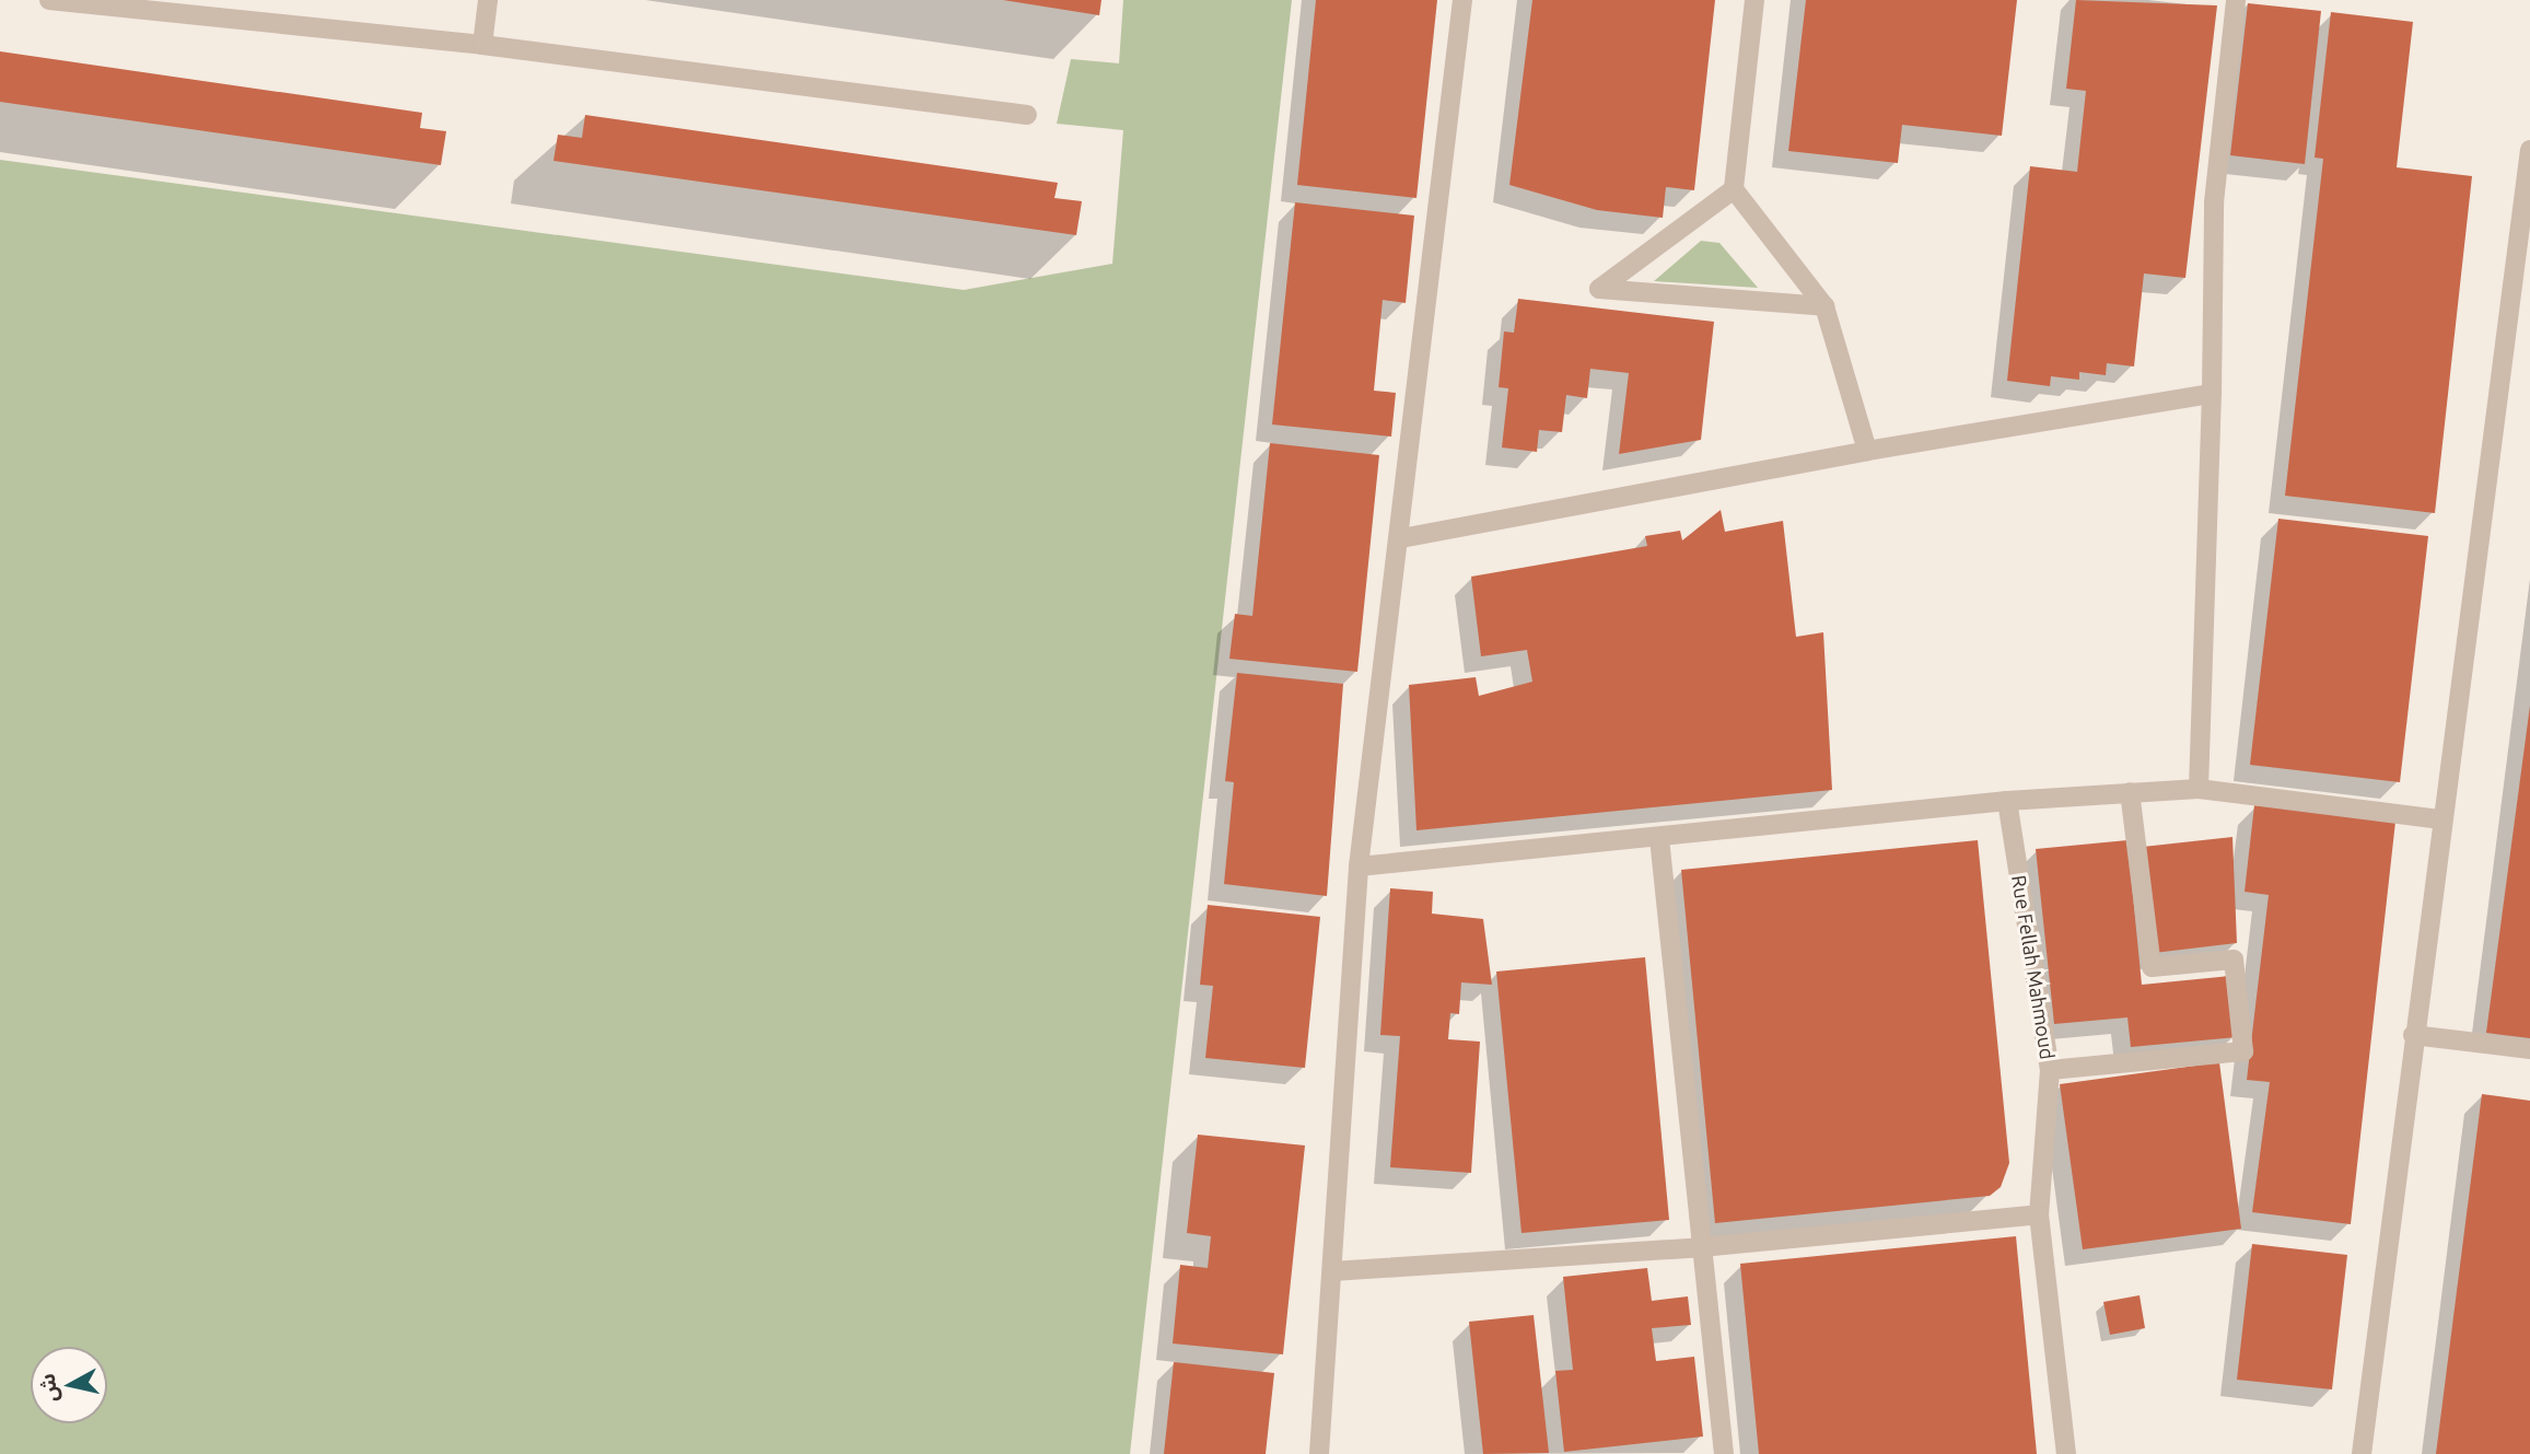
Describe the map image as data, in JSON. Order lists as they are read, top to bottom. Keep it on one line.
{"streets":{"street":["Rue Fellah Mahmoud"]},"north":"left"}
